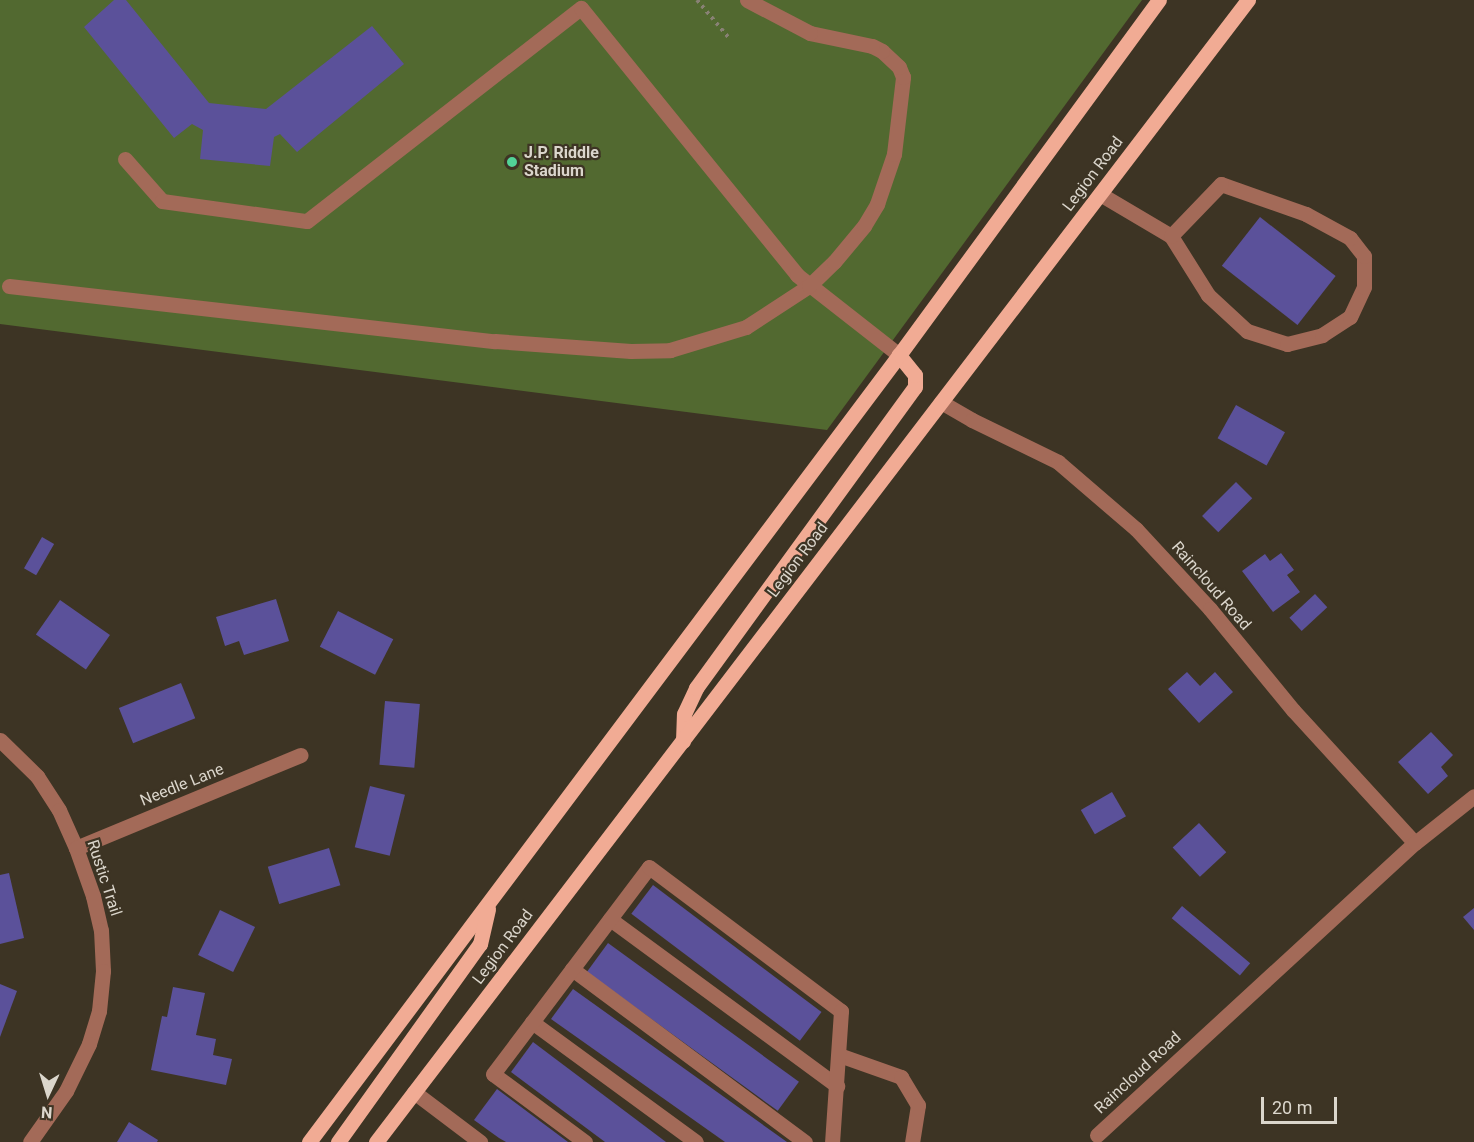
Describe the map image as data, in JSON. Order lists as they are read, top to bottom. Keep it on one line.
{"streets":{"main road":["Legion Road"],"street":["Raincloud Road","Needle Lane","Rustic Trail"]},"crossings":[["Legion Road","Raincloud Road"],["Needle Lane","Rustic Trail"]],"places":["J.P. Riddle Stadium"],"scale_bar":"20 m","north":"bottom"}
